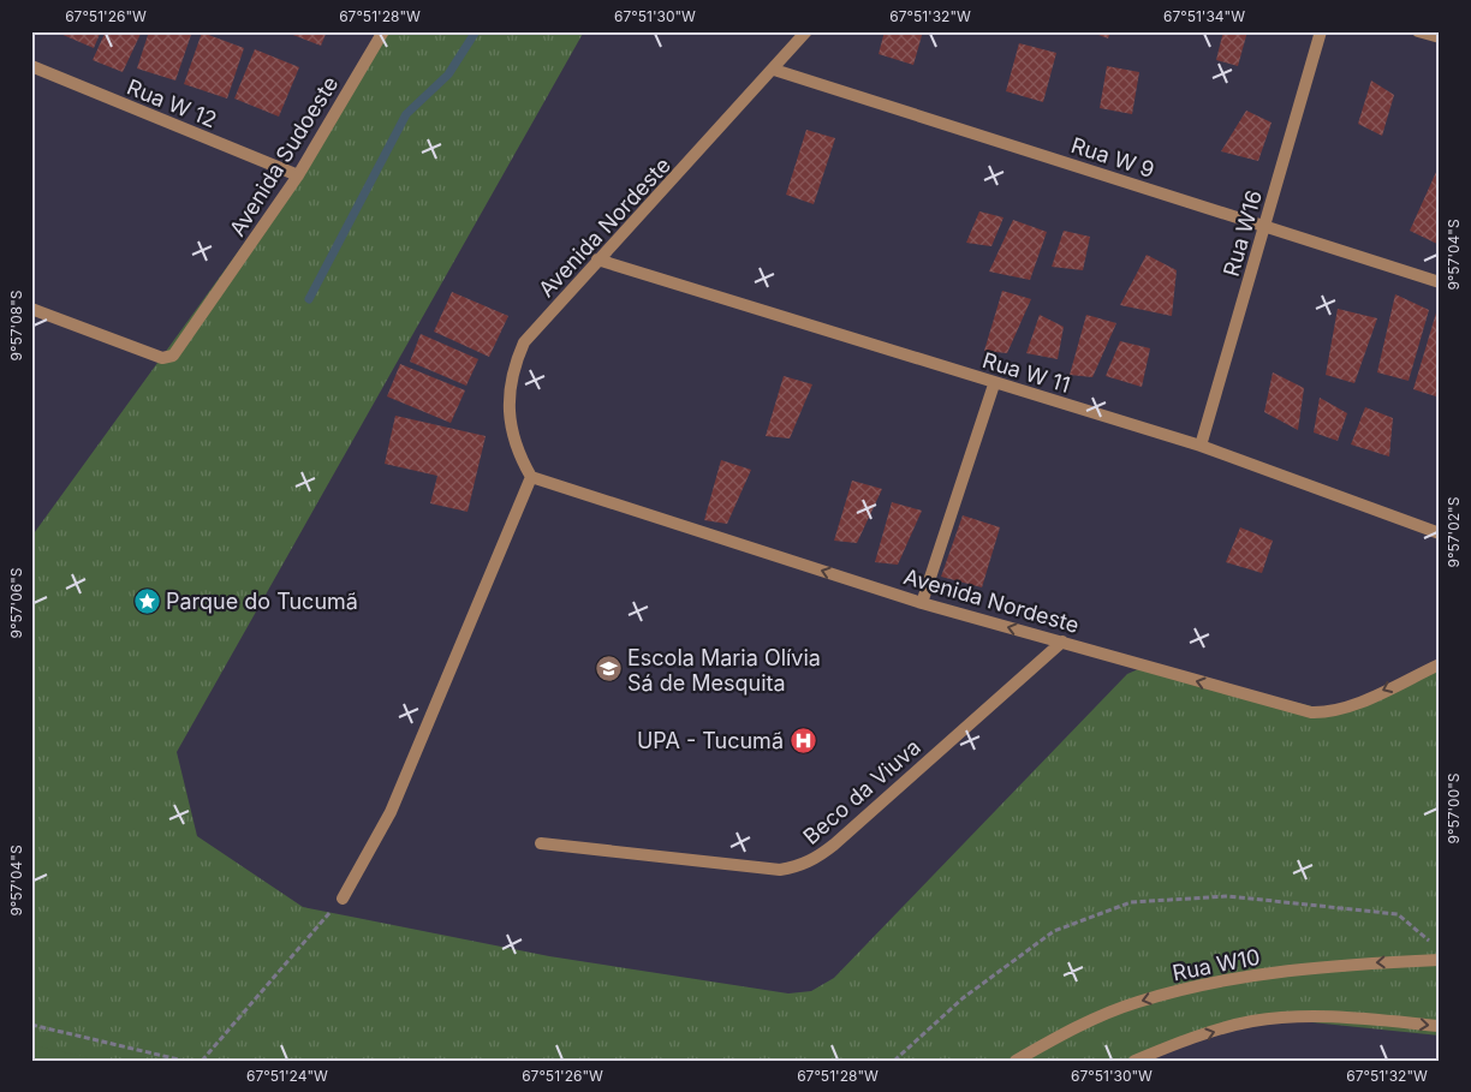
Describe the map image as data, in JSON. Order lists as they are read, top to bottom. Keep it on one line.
{"streets":{"street":["Rua W 12","Avenida Sudoeste","Rua W 9","Avenida Nordeste","Rua W16","Rua W 11","Beco da Viuva","Rua W10"]},"crossings":[["Rua W 12","Avenida Sudoeste"],["Rua W 9","Avenida Nordeste"],["Rua W 9","Rua W16"],["Avenida Nordeste","Rua W 11"],["Avenida Nordeste","Beco da Viuva"],["Rua W16","Rua W 11"]],"one_way":["Avenida Nordeste"],"places":{"place":["Parque do Tucumã"],"school or university":["Escola Maria Olívia Sá de Mesquita"],"hospital":["UPA - Tucumã"]},"coordinates":["67°51'26\"W","67°51'28\"W","67°51'30\"W","67°51'32\"W","67°51'34\"W","9°57'04\"S","9°57'08\"S","9°57'02\"S","9°57'06\"S","9°57'00\"S","67°51'24\"W"]}
